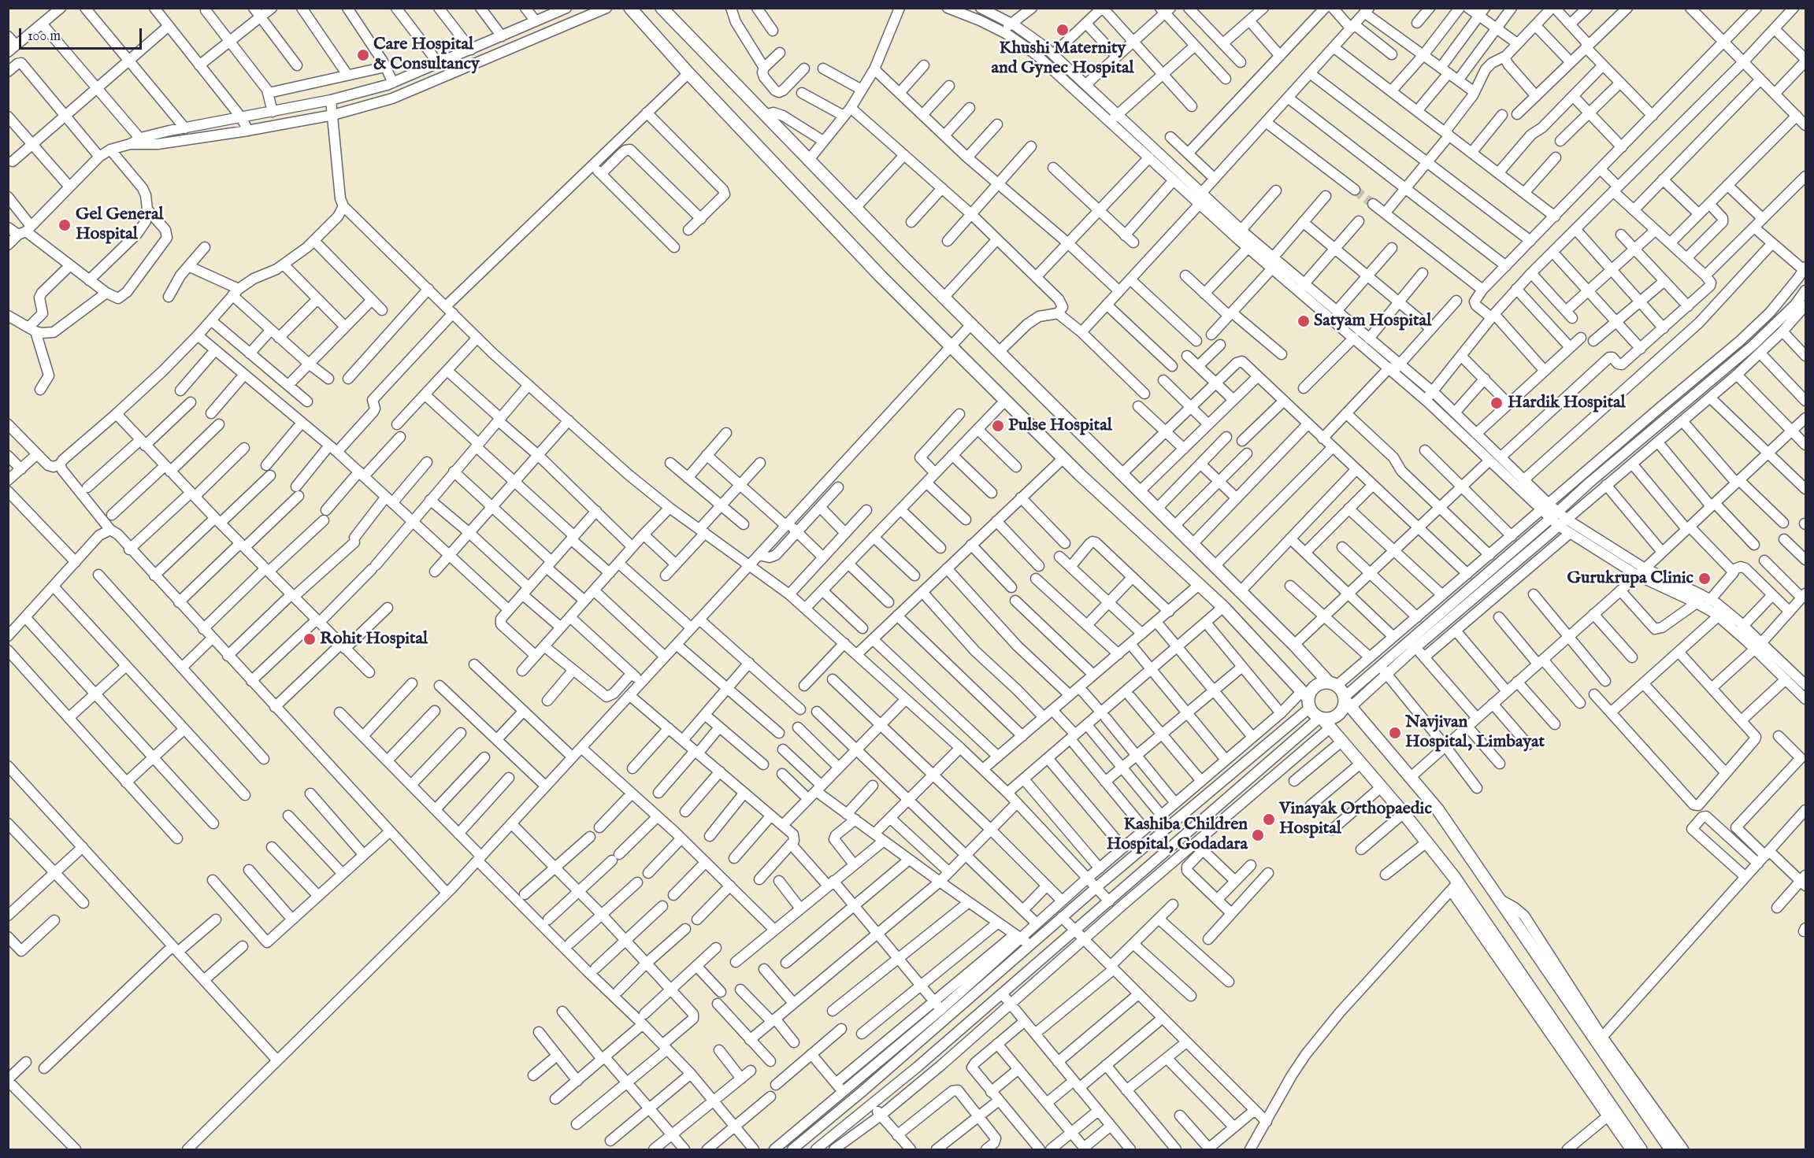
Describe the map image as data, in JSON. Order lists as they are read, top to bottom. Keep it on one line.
{"places":["Khushi Maternity and Gynec Hospital","Care Hospital & Consultancy","Gel General Hospital","Satyam Hospital","Hardik Hospital","Pulse Hospital","Gurukrupa Clinic","Rohit Hospital","Navjivan Hospital, Limbayat","Vinayak Orthopaedic Hospital","Kashiba Children Hospital, Godadara"],"scale_bar":"100 m"}
